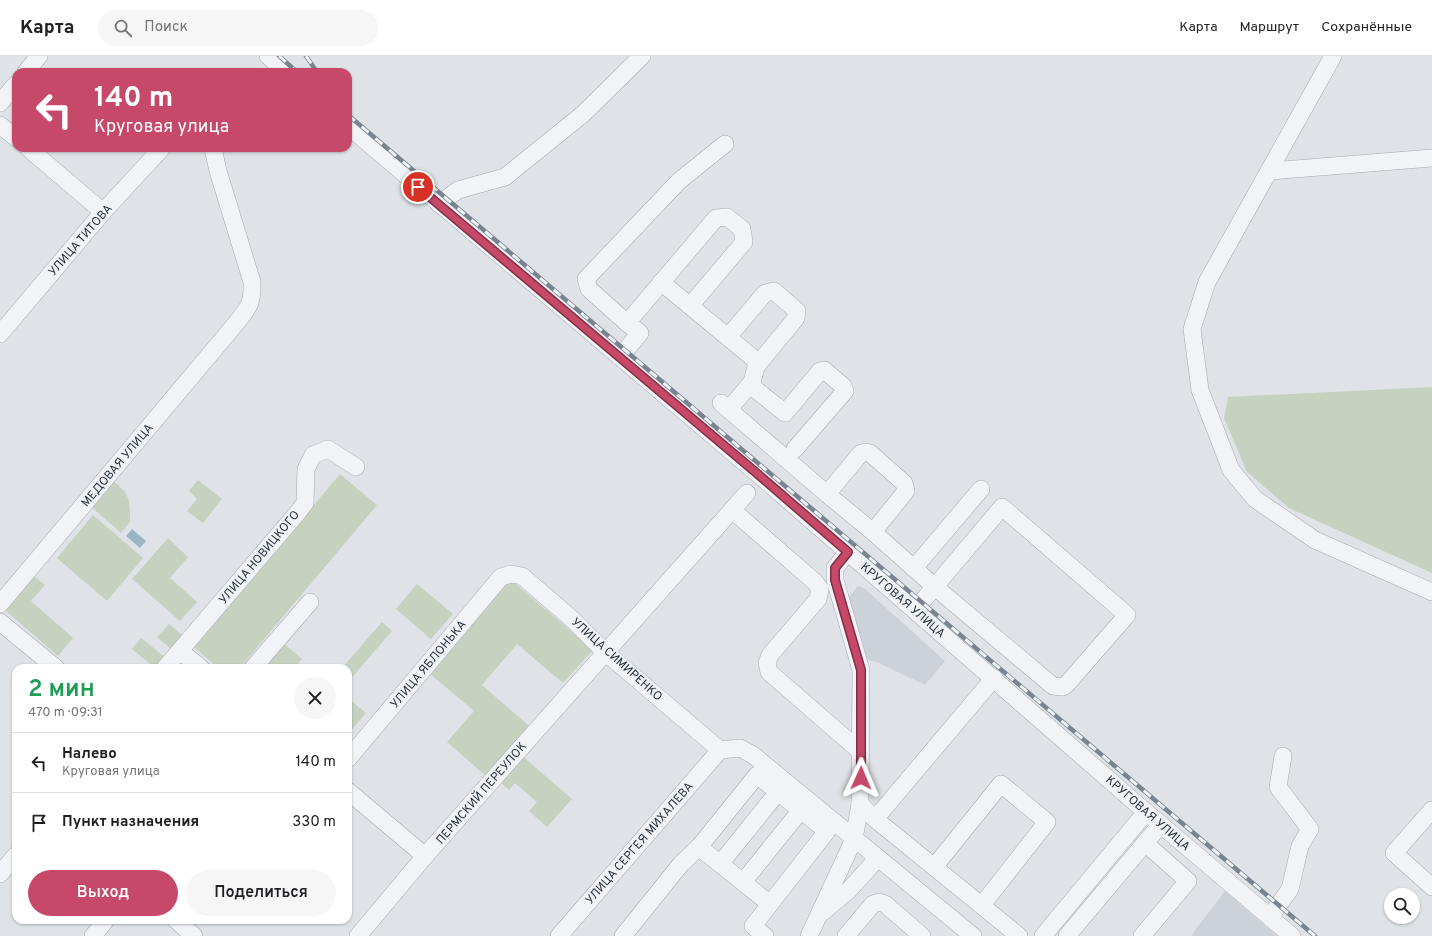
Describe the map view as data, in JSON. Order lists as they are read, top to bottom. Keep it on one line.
{"streets":{"street":["УЛИЦА ТИТОВА","МЕДОВАЯ УЛИЦА","УЛИЦА НОВИЦКОГО","КРУГОВАЯ УЛИЦА","УЛИЦА СИМИРЕНКО","УЛИЦА ЯБЛОНЬКА","ПЕРМСКИЙ ПЕРЕУЛОК","УЛИЦА СЕРГЕЯ МИХАЛЕВА"]},"crossings":[["УЛИЦА СИМИРЕНКО","УЛИЦА ЯБЛОНЬКА"],["УЛИЦА СИМИРЕНКО","ПЕРМСКИЙ ПЕРЕУЛОК"],["УЛИЦА СИМИРЕНКО","УЛИЦА СЕРГЕЯ МИХАЛЕВА"]],"page":{"header":"Карта","search":"Поиск","nav":["Карта","Маршрут","Сохранённые"],"turn":["140 m","Круговая улица"],"heading":["2 мин","470 m · 09:31"],"list":[{"name":"Налево","note":"Круговая улица","value":"140 m"},{"name":"Пункт назначения","value":"330 m"}],"buttons":["Выход","Поделиться"]}}
